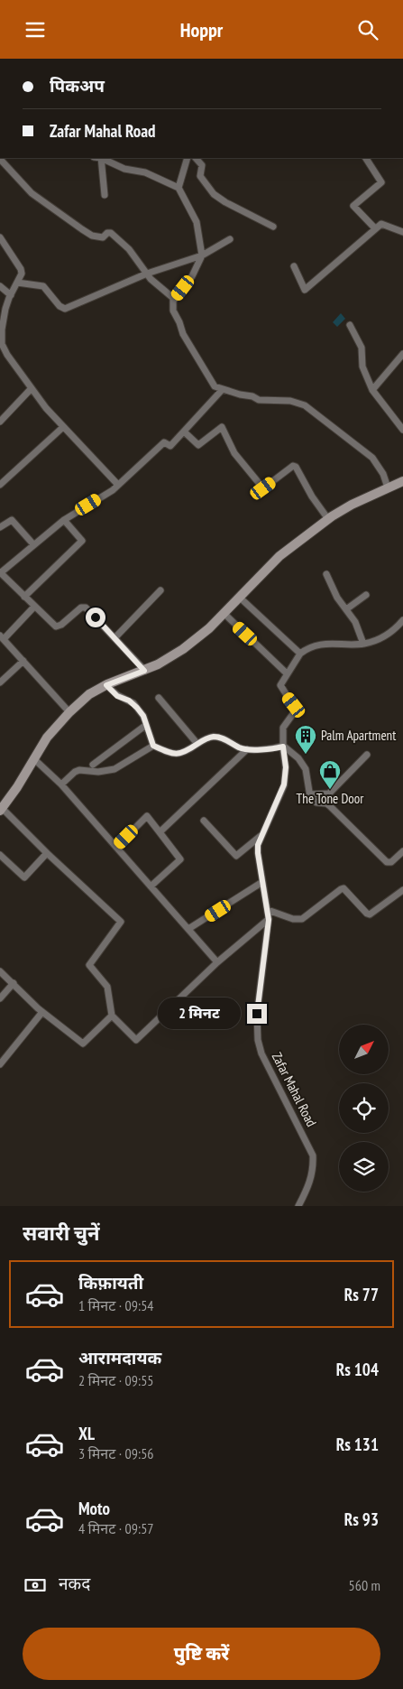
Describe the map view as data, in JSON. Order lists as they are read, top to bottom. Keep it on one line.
{"streets":{"street":["Zafar Mahal Road"]},"places":{"building":["Palm Apartment"],"shop":["The Tone Door"]},"north":"top right","page":{"header":"Hoppr","banner":["पिकअप","Zafar Mahal Road"],"bubble":"2 मिनट","heading":"सवारी चुनें","list":[{"name":"किफ़ायती","note":"1 मिनट · 09:54","value":"Rs 77"},{"name":"आरामदायक","note":"2 मिनट · 09:55","value":"Rs 104"},{"name":"XL","note":"3 मिनट · 09:56","value":"Rs 131"},{"name":"Moto","note":"4 मिनट · 09:57","value":"Rs 93"}],"pay":["नकद","560 m"],"buttons":"पुष्टि करें"}}
